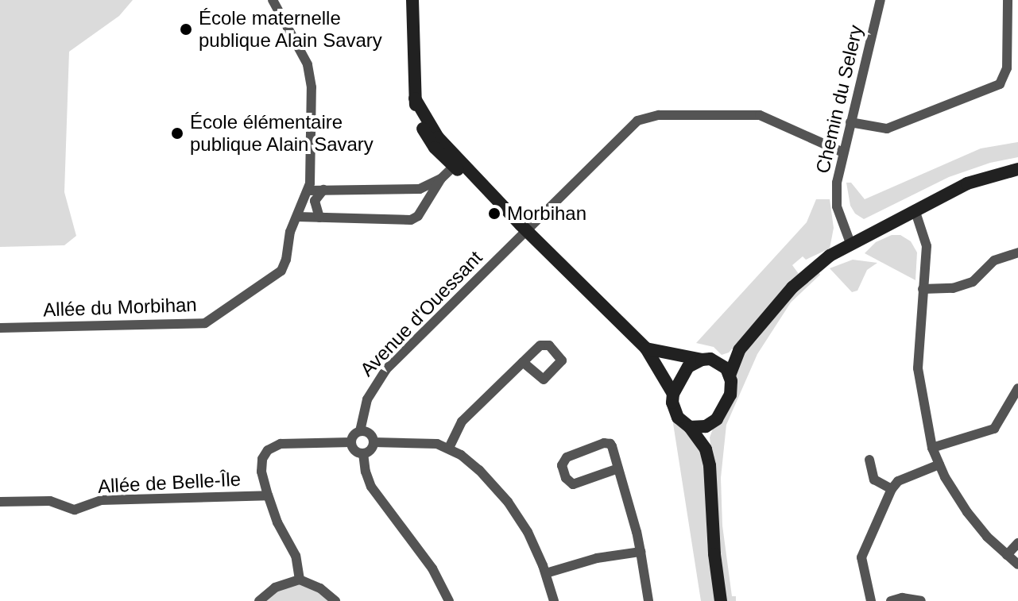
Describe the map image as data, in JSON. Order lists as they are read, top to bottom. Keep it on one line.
{"streets":{"street":["Chemin du Selery","Allée du Morbihan","Avenue d'Ouessant","Allée de Belle-Île"]},"crossings":[["Chemin du Selery","Avenue d'Ouessant"]],"places":["École maternelle publique Alain Savary","École élémentaire publique Alain Savary","Morbihan"]}
